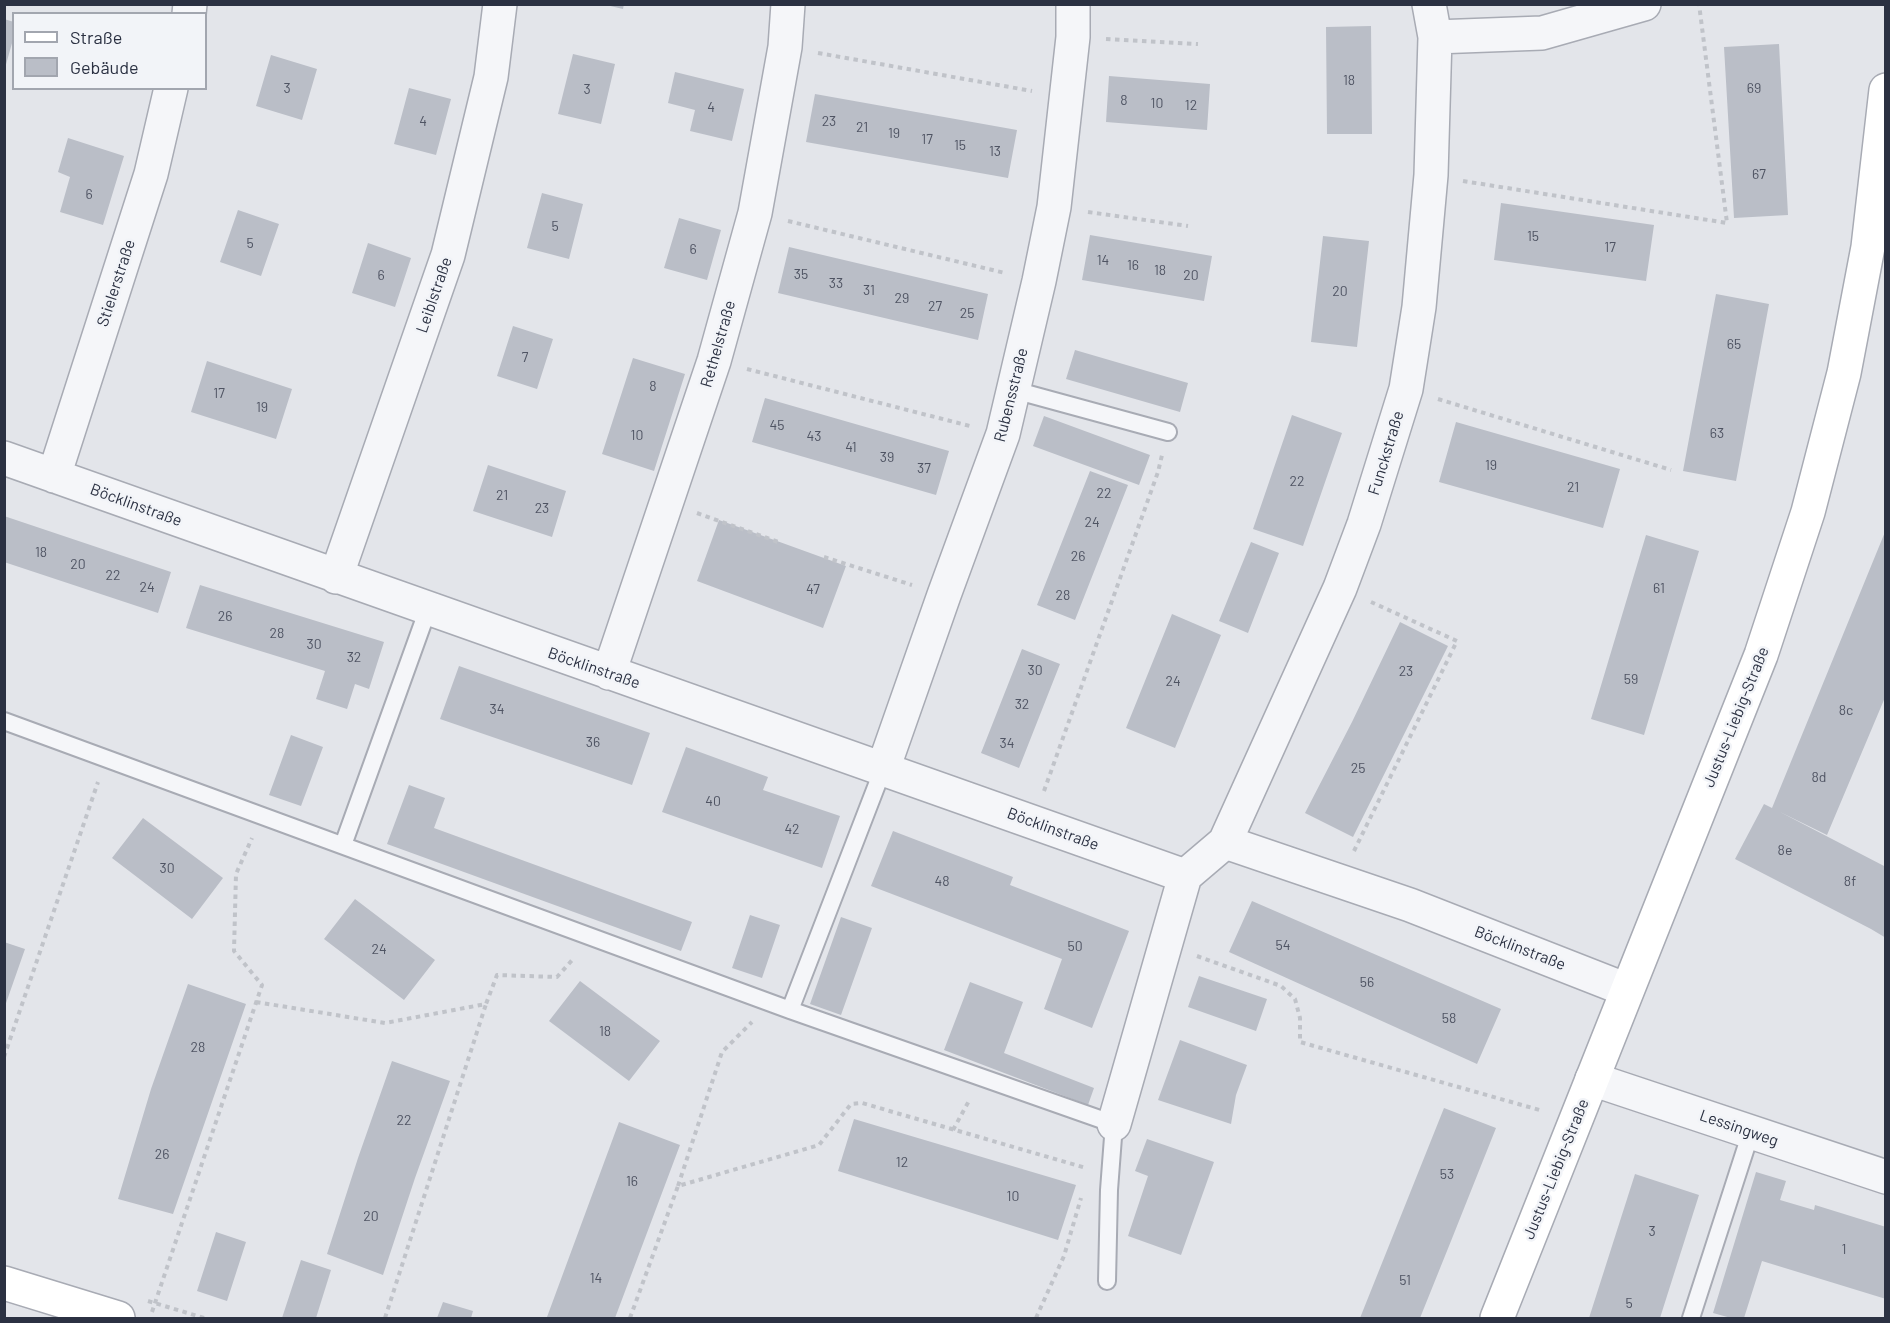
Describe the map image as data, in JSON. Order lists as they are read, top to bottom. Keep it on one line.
{"streets":{"main road":["Justus-Liebig-Straße"],"street":["Stielerstraße","Leiblstraße","Rethelstraße","Rubensstraße","Funckstraße","Böcklinstraße","Lessingweg"]},"crossings":[["Stielerstraße","Böcklinstraße"],["Leiblstraße","Böcklinstraße"],["Rethelstraße","Böcklinstraße"],["Rubensstraße","Böcklinstraße"],["Funckstraße","Böcklinstraße"],["Böcklinstraße","Justus-Liebig-Straße"],["Justus-Liebig-Straße","Lessingweg"]],"house_numbers":["18","3","69","3","8","10","12","4","4","23","21","19","17","15","13","67","6","5","15","5","17","6","14","16","18","35","6","20","33","31","20","29","27","25","65","7","8","17","19","45","63","10","43","41","39","19","37","22","21","22","21","23","24","18","26","20","22","24","61","47","28","26","28","30","32","30","23","59","24","32","34","8c","36","34","25","8d","40","42","8e","30","48","8f","54","50","24","56","58","18","28","22","26","12","53","16","10","20","3","1","14","51","5"],"legend":["Straße","Gebäude"]}
